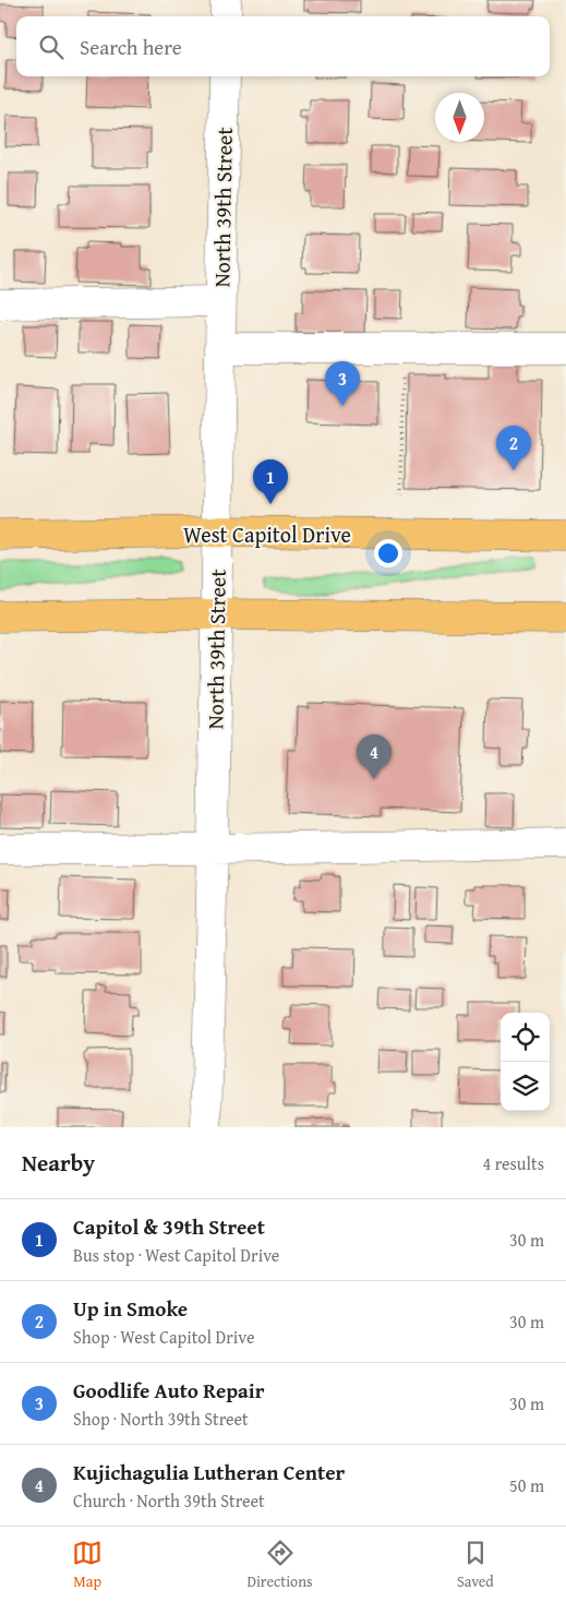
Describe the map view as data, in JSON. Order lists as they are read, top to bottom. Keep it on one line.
{"streets":{"main road":["West Capitol Drive"],"street":["North 39th Street"]},"crossings":[["North 39th Street","West Capitol Drive"]],"north":"bottom","page":{"search":"Search here","pins":["3","2","1","4"],"heading":["Nearby","4 results"],"list":[{"mark":"1","name":"Capitol & 39th Street","note":"Bus stop · West Capitol Drive","value":"30 m"},{"mark":"2","name":"Up in Smoke","note":"Shop · West Capitol Drive","value":"30 m"},{"mark":"3","name":"Goodlife Auto Repair","note":"Shop · North 39th Street","value":"30 m"},{"mark":"4","name":"Kujichagulia Lutheran Center","note":"Church · North 39th Street","value":"50 m"}],"nav":["Map","Directions","Saved"]}}
